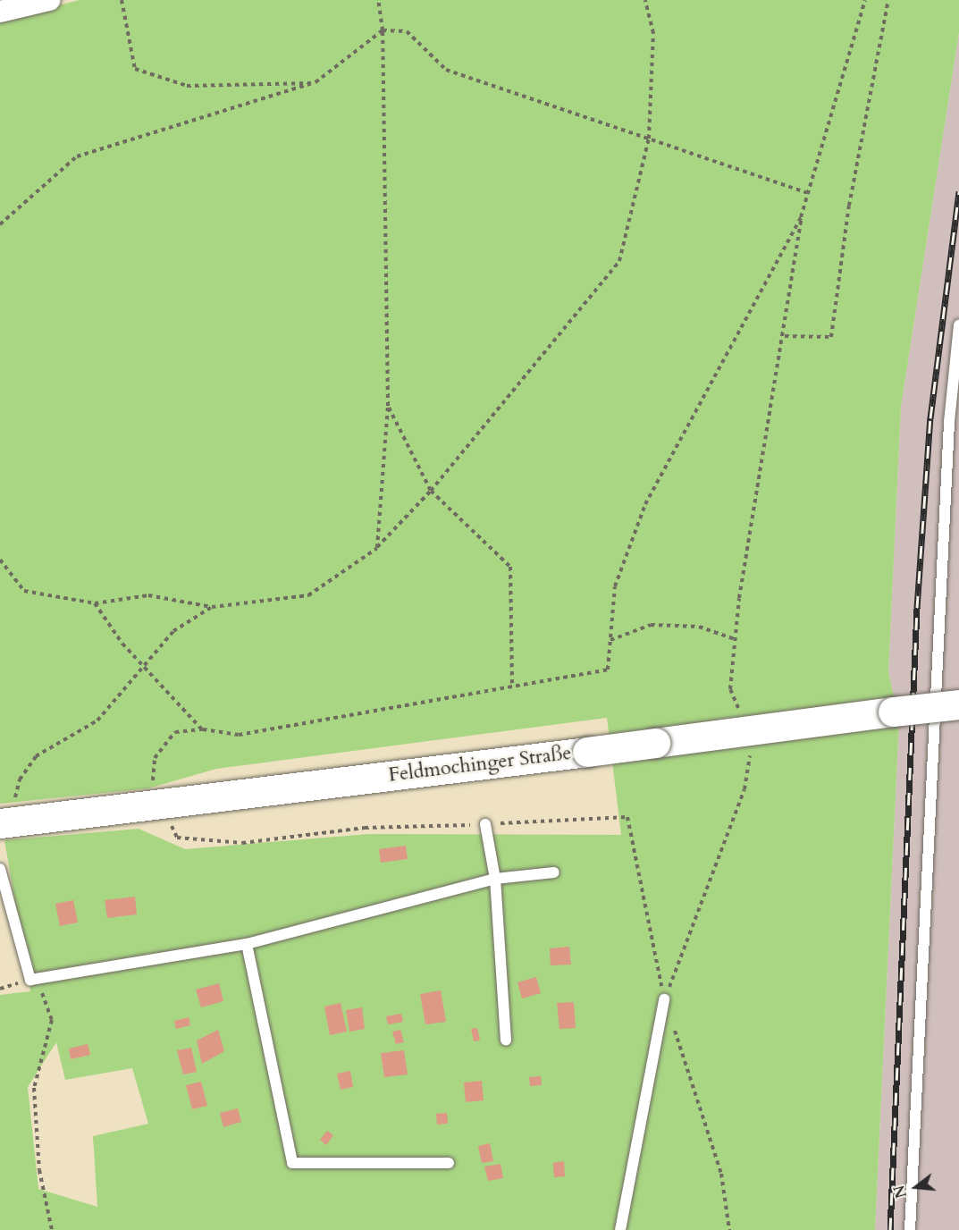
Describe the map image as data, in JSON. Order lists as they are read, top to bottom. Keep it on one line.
{"streets":{"main road":["Feldmochinger Straße"]},"north":"left"}
